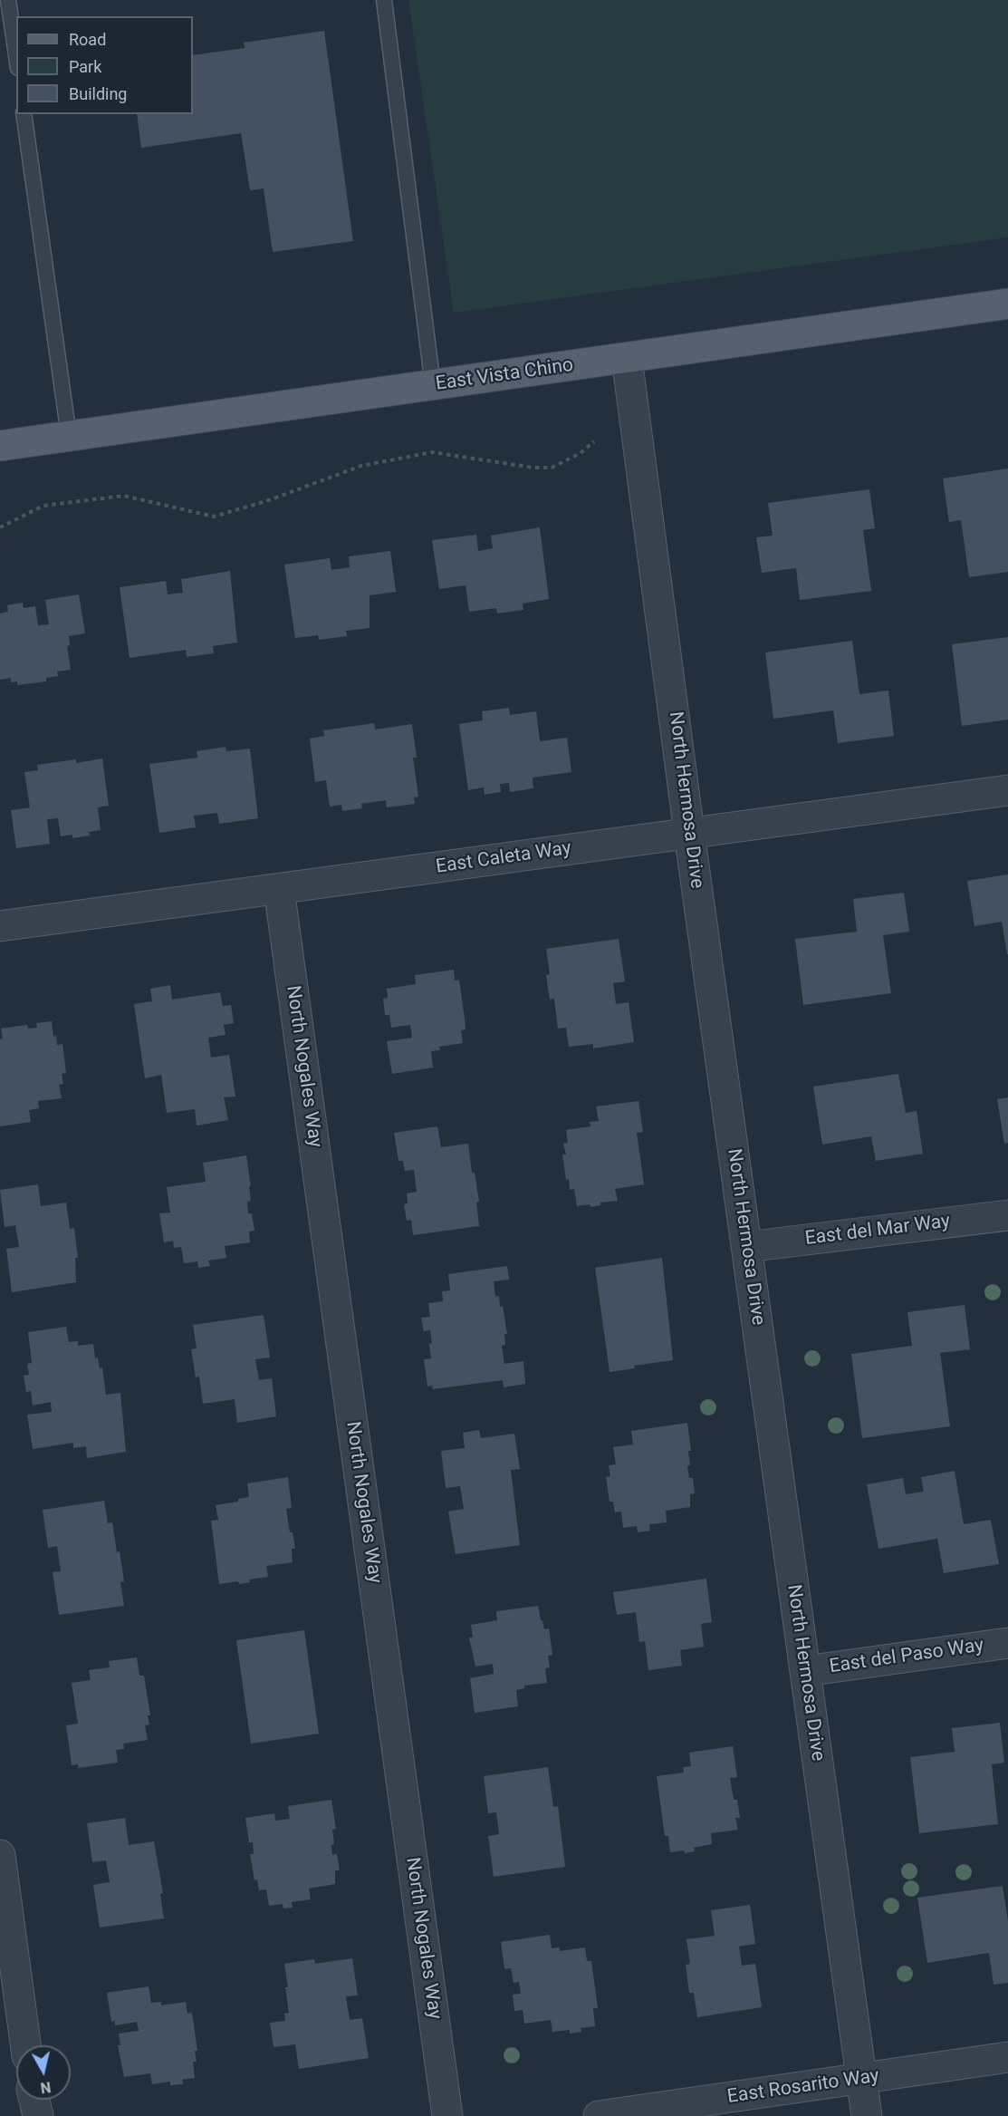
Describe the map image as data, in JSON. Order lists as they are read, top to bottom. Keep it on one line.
{"streets":{"main road":["East Vista Chino"],"street":["North Hermosa Drive","East Caleta Way","North Nogales Way","East del Mar Way","East del Paso Way","East Rosarito Way"]},"crossings":[["East Vista Chino","North Hermosa Drive"],["North Hermosa Drive","East Caleta Way"],["North Hermosa Drive","East del Mar Way"],["North Hermosa Drive","East del Paso Way"],["North Hermosa Drive","East Rosarito Way"],["East Caleta Way","North Nogales Way"]],"legend":["Road","Park","Building"],"north":"bottom"}
